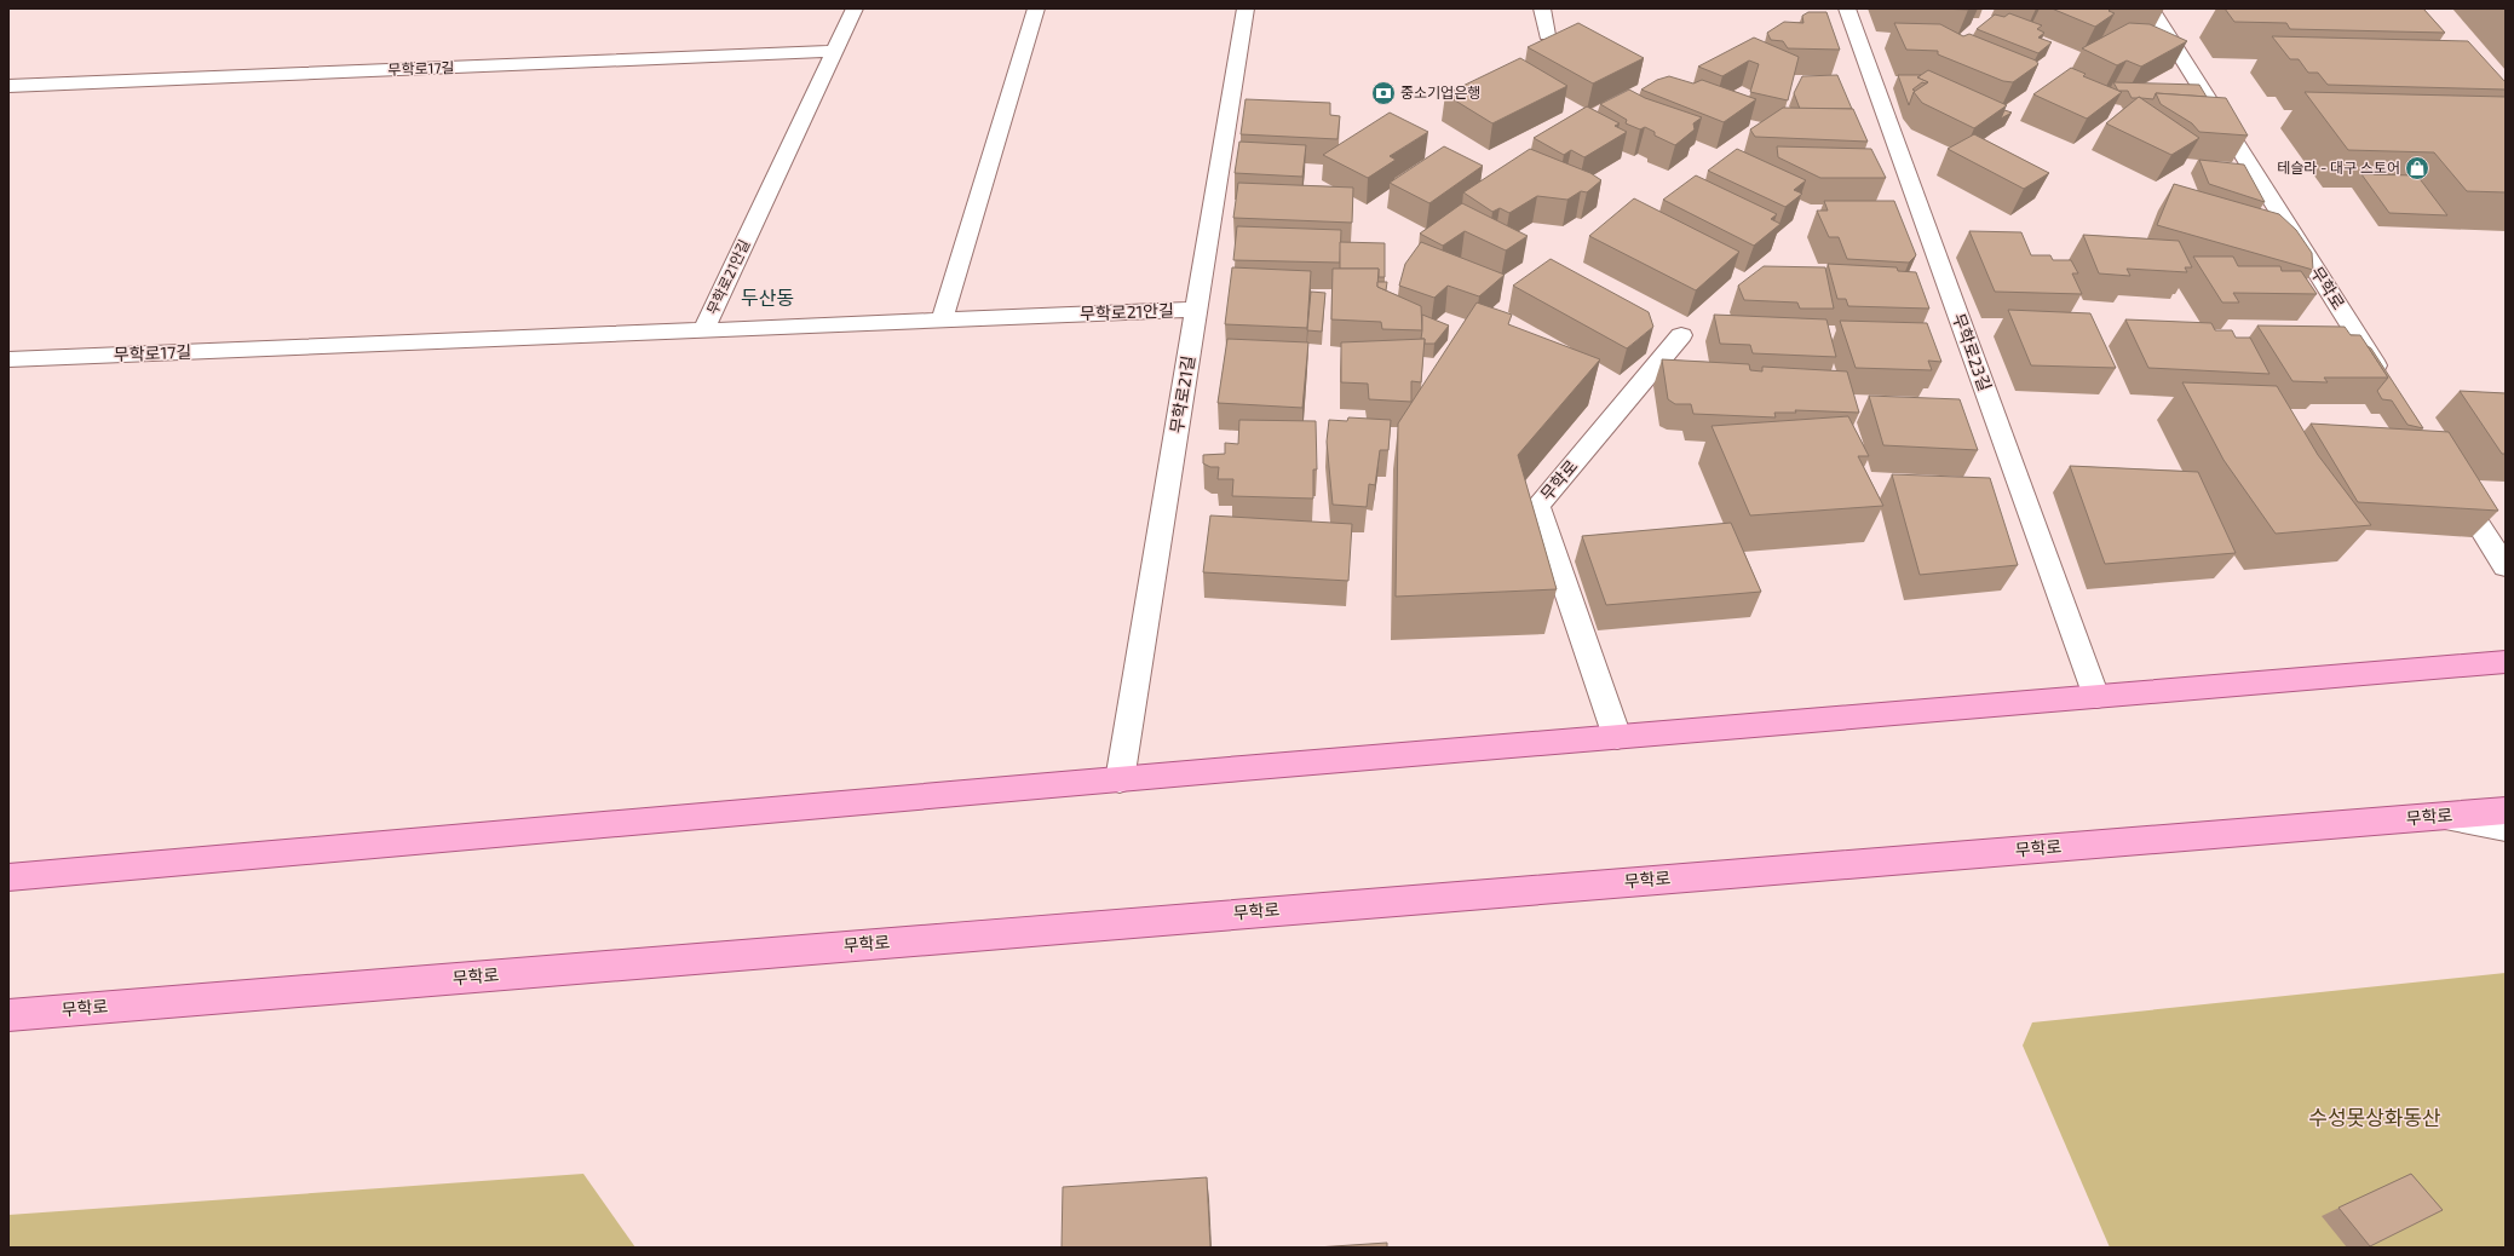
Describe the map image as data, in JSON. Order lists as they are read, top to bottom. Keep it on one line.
{"streets":{"main road":["무학로"],"street":["무학로17길","무학로21안길","무학로23길","무학로21길"]},"crossings":[["무학로17길","무학로21안길"],["무학로21안길","무학로21길"]],"districts":["두산동"],"parks":["수성못상화동산"],"places":{"bank":["중소기업은행"],"shop":["테슬라 - 대구 스토어"]}}
